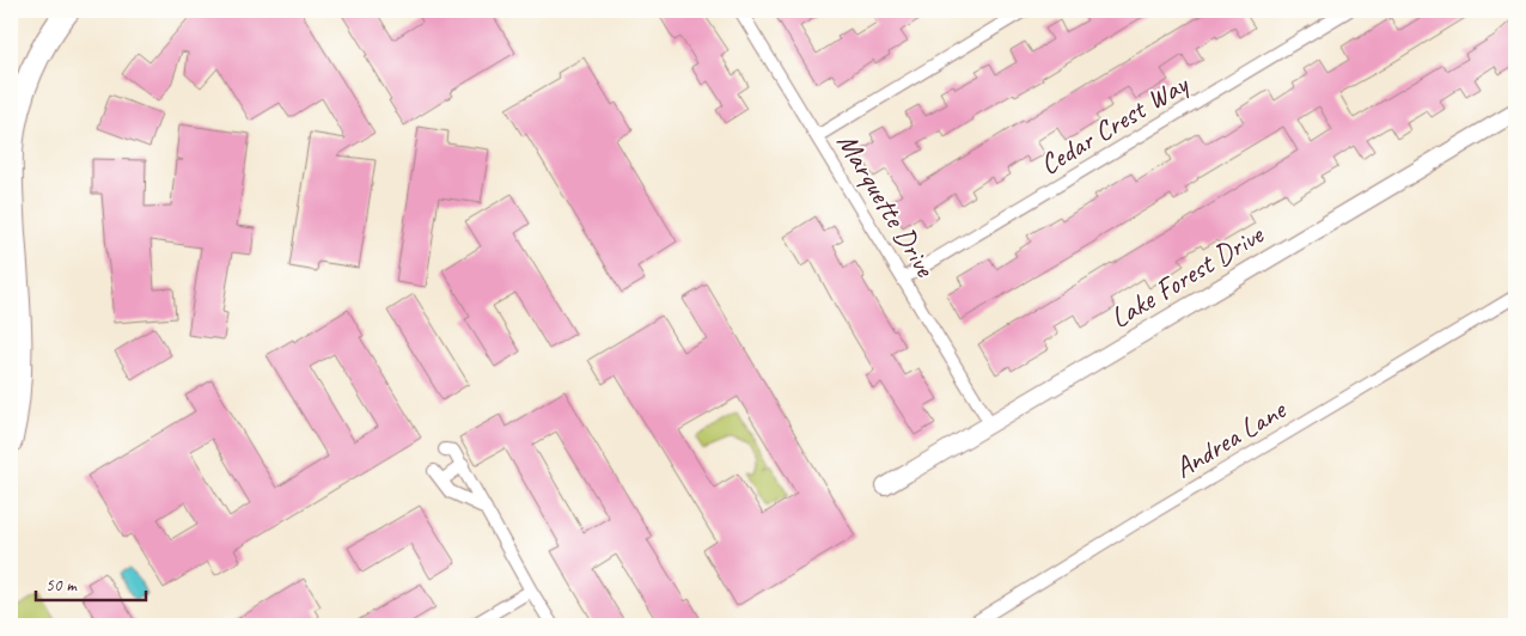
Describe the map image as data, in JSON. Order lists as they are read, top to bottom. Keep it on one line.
{"streets":{"street":["Cedar Crest Way","Marquette Drive","Lake Forest Drive","Andrea Lane"]},"crossings":[["Cedar Crest Way","Marquette Drive"],["Marquette Drive","Lake Forest Drive"]],"scale_bar":"50 m"}
